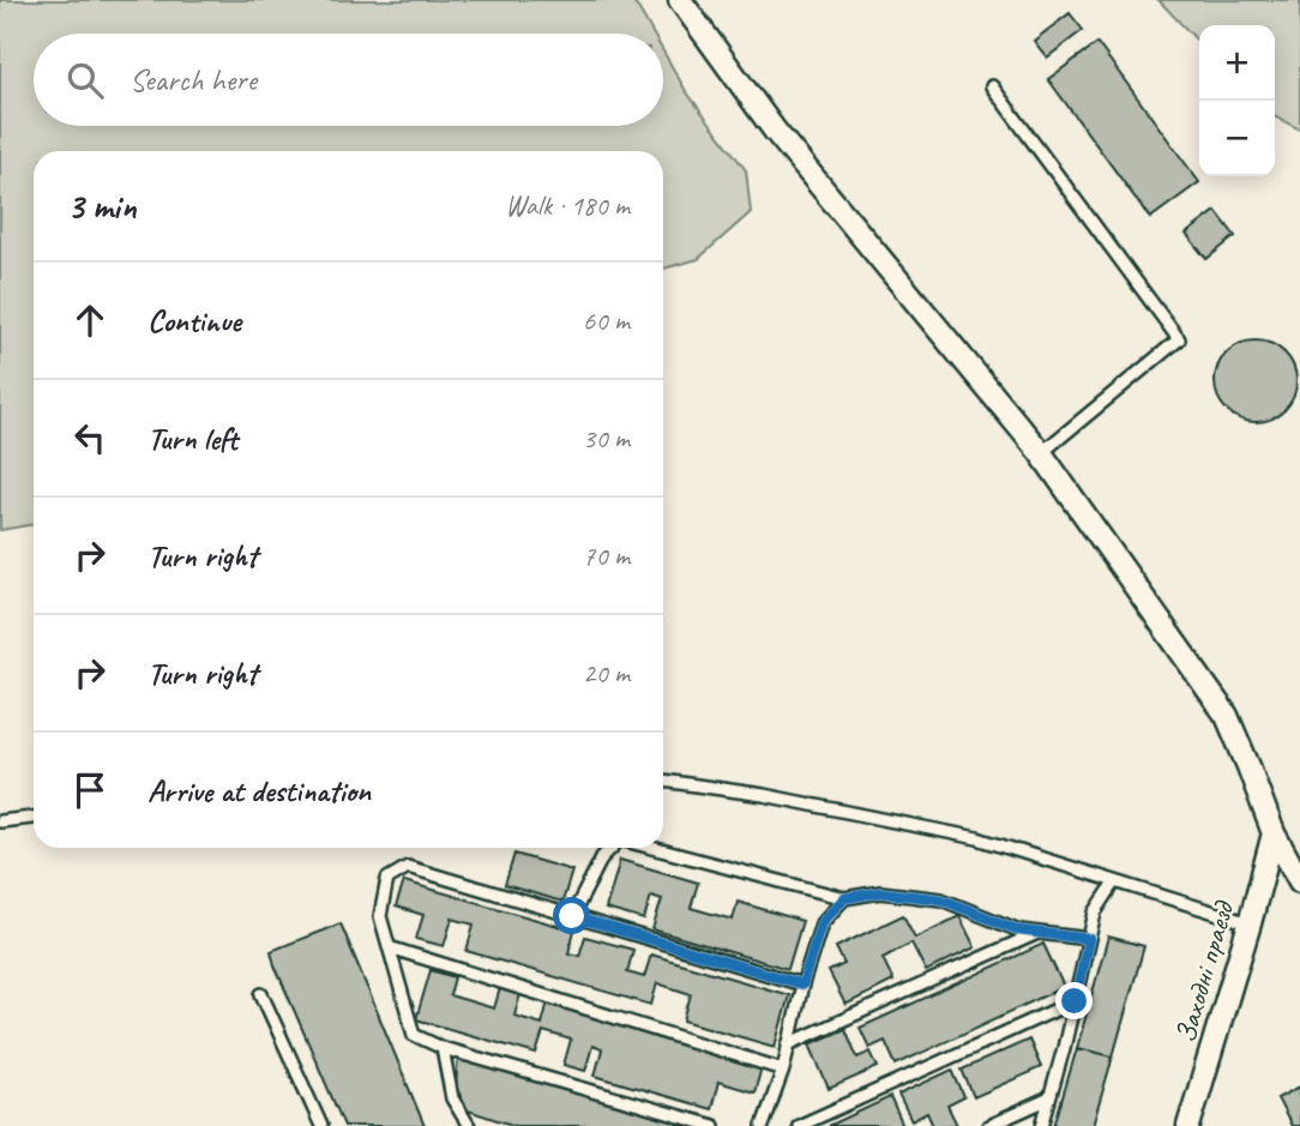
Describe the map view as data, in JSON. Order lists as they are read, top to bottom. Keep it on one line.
{"streets":{"street":["Заходні праезд"]},"page":{"map_buttons":["+","−"],"search":"Search here","heading":["3 min","Walk · 180 m"],"list":[["Continue","60 m"],["Turn left","30 m"],["Turn right","70 m"],["Turn right","20 m"],"Arrive at destination"]}}
